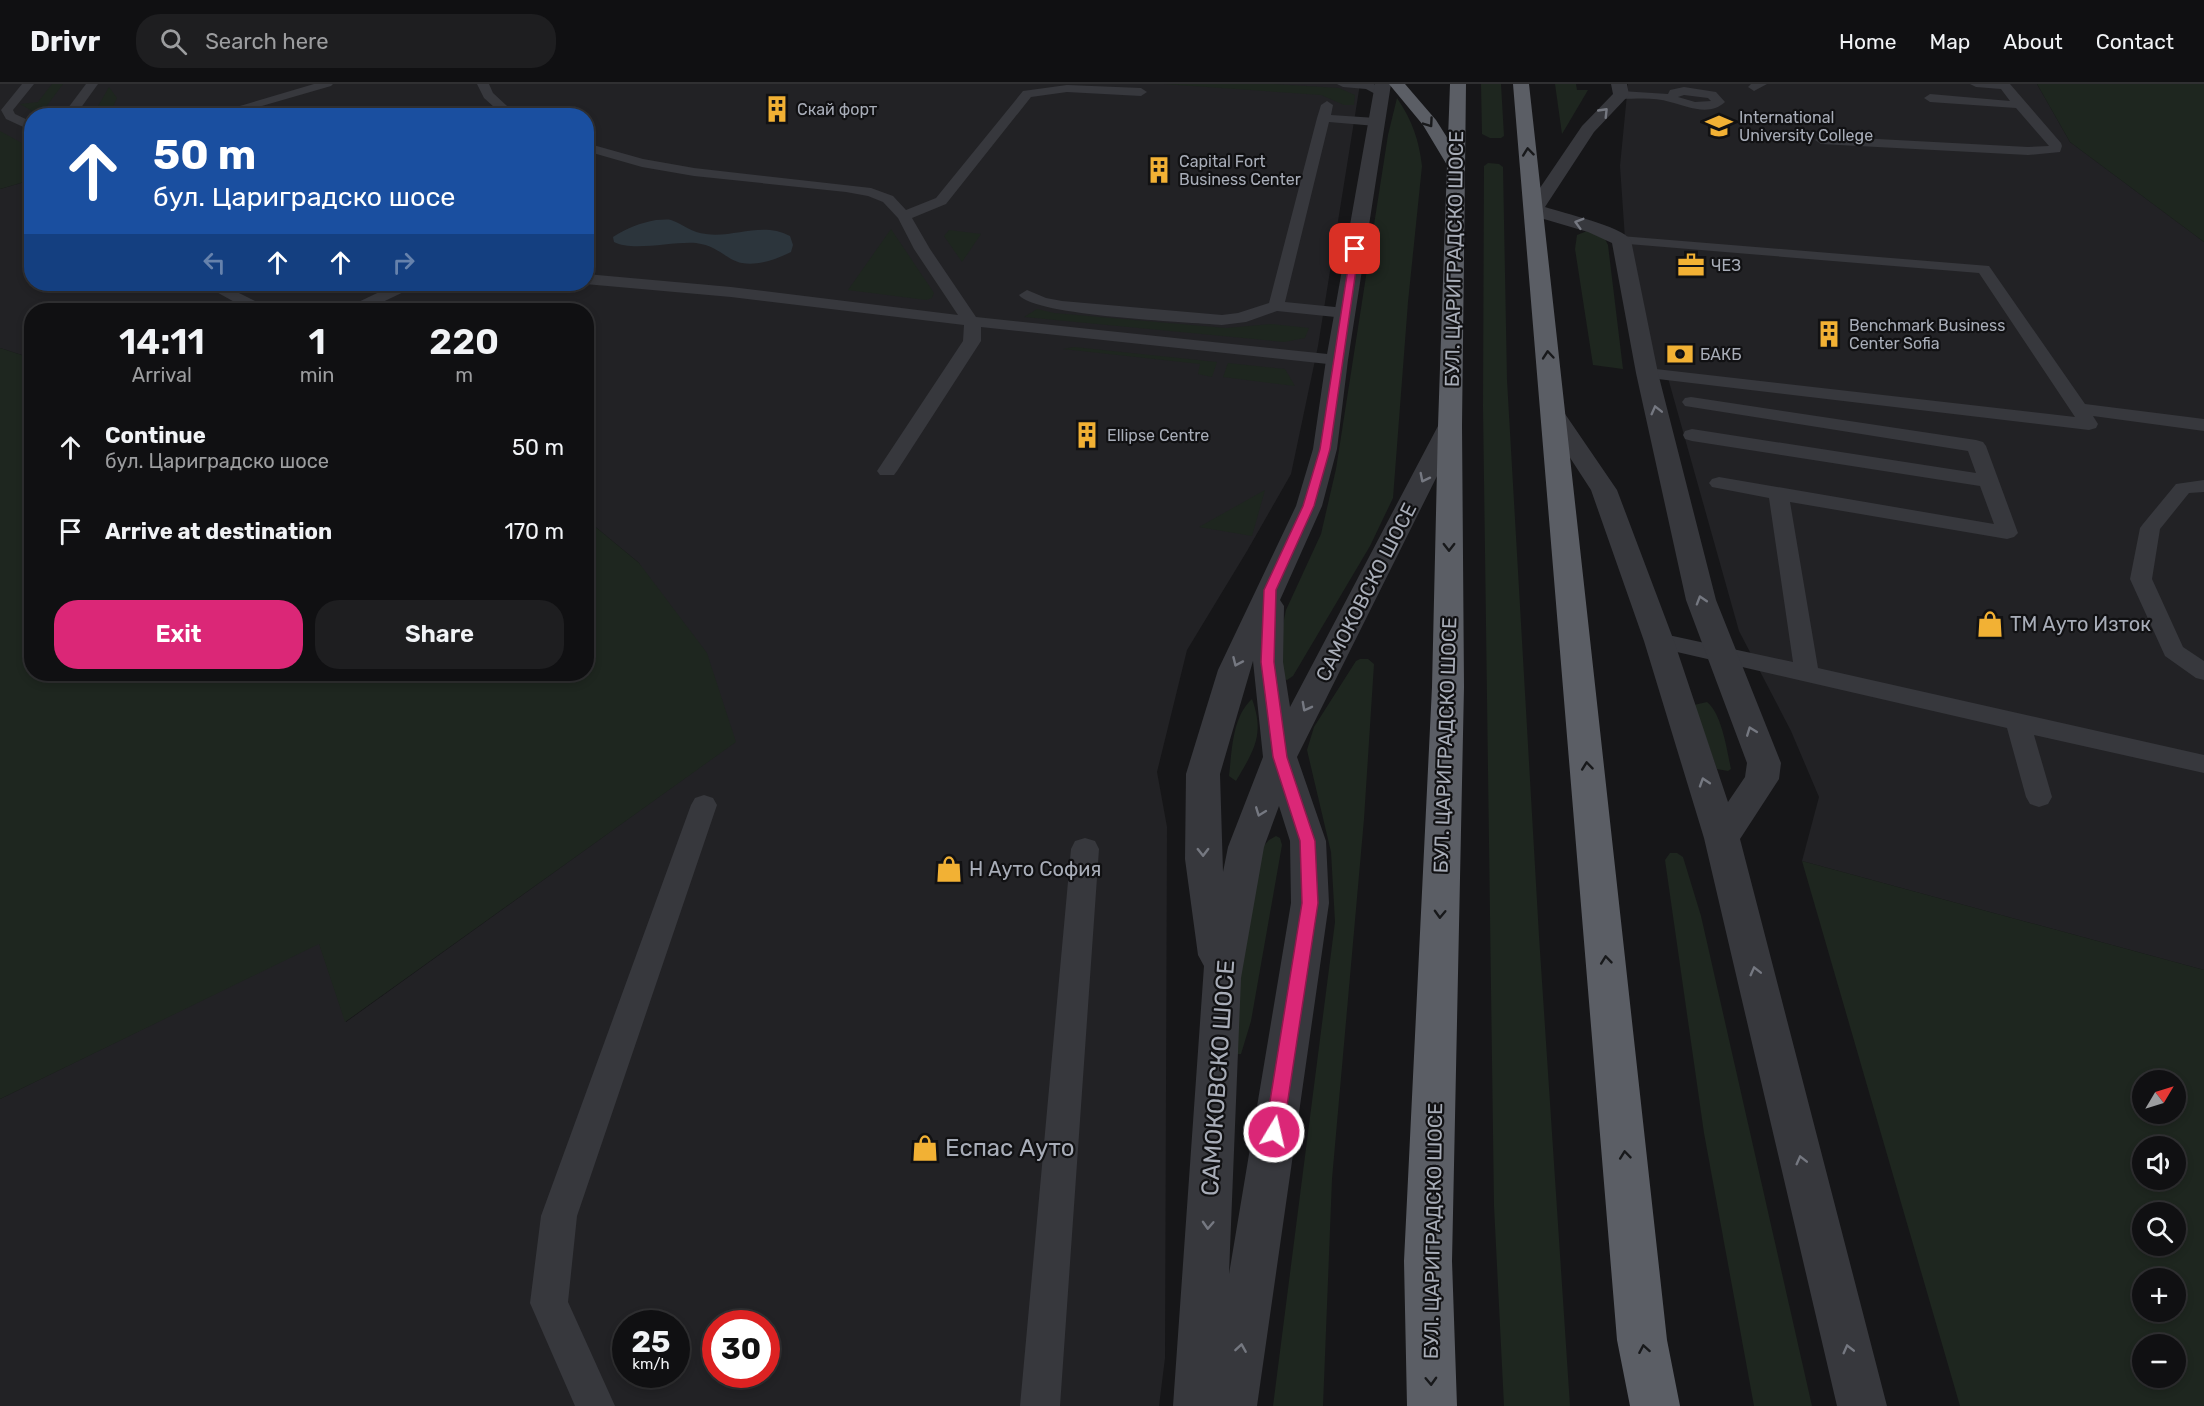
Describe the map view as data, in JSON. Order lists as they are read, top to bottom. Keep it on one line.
{"streets":{"highway":["БУЛ. ЦАРИГРАДСКО ШОСЕ"],"street":["САМОКОВСКО ШОСЕ"]},"crossings":[["БУЛ. ЦАРИГРАДСКО ШОСЕ","САМОКОВСКО ШОСЕ"]],"places":{"building":["Скай форт","Capital Fort Business Center","Benchmark Business Center Sofia","Ellipse Centre"],"school or university":["International University College"],"office":["ЧЕЗ"],"bank":["БАКБ"],"shop":["ТМ Ауто Изток","Н Ауто София","Еспас Ауто"]},"north":"top right","page":{"header":"Drivr","search":"Search here","nav":["Home","Map","About","Contact"],"turn":["50 m","бул. Цариградско шосе"],"eta":["14:11","Arrival","1","min","220","m"],"list":[{"name":"Continue","note":"бул. Цариградско шосе","value":"50 m"},{"name":"Arrive at destination","value":"170 m"}],"buttons":["Exit","Share"],"map_buttons":["+","−"],"speed":"25 km/h","limit":"30"}}
